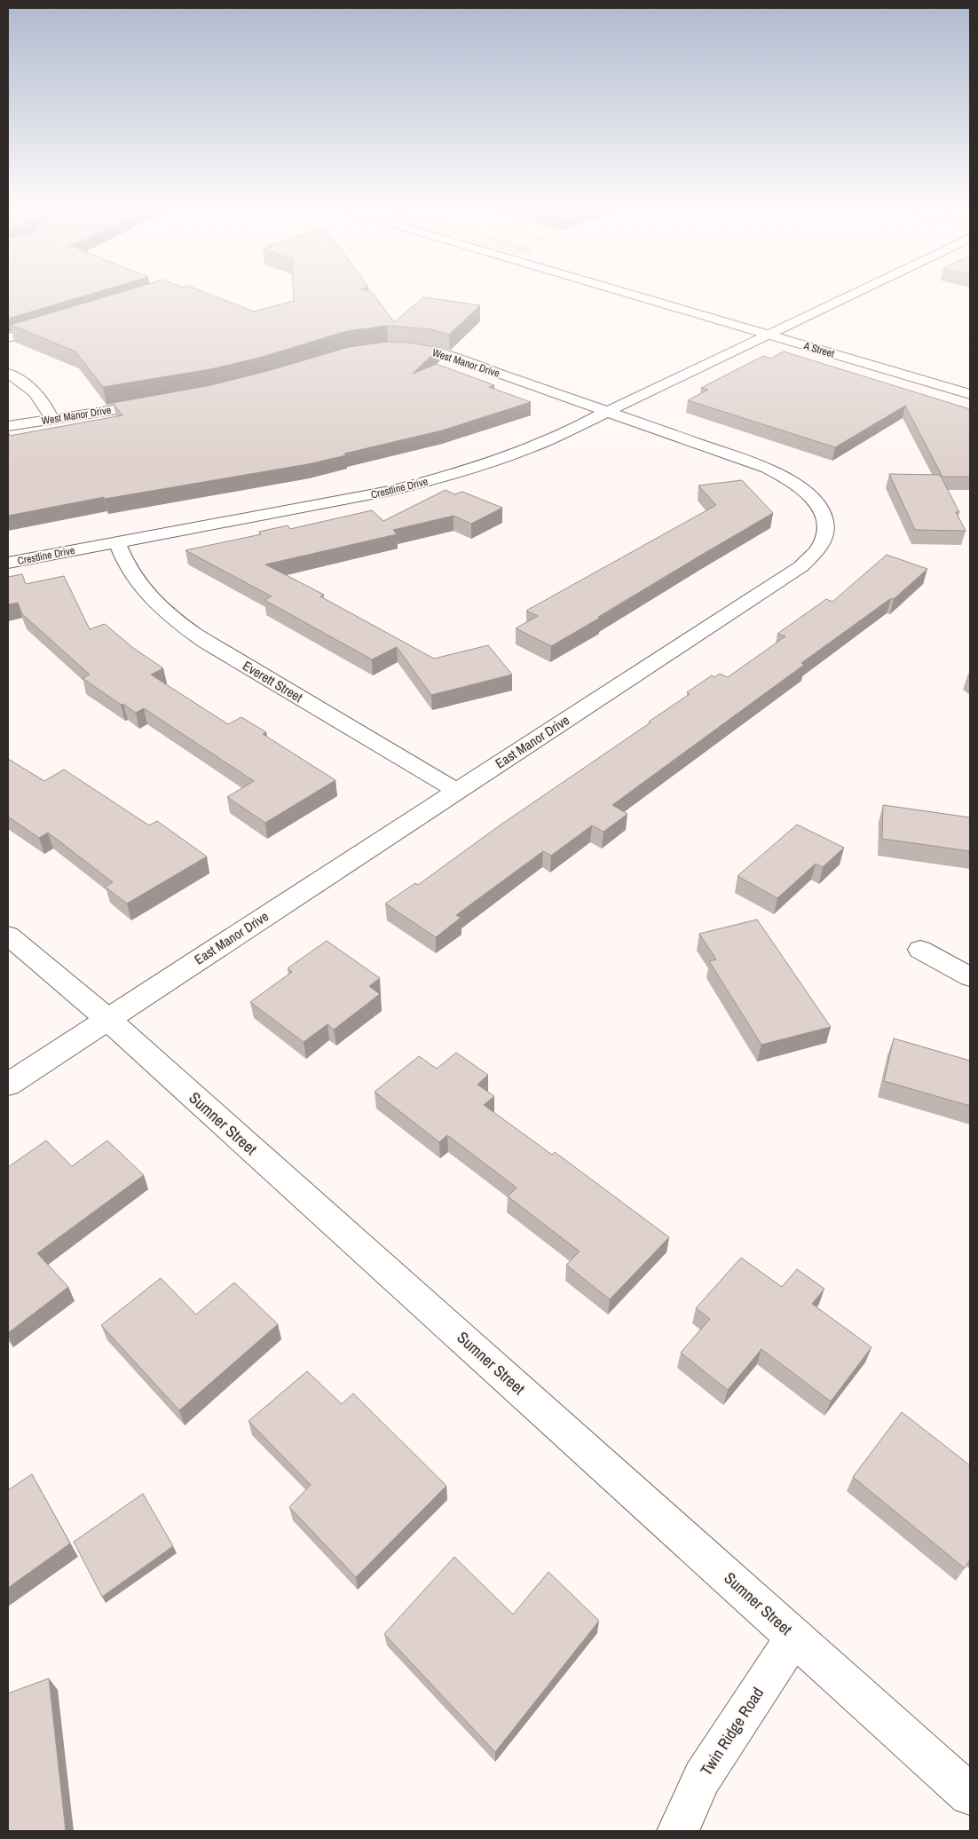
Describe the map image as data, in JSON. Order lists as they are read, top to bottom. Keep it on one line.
{"streets":{"street":["A Street","West Manor Drive","Crestline Drive","Everett Street","East Manor Drive","Sumner Street","Twin Ridge Road"]},"crossings":[["A Street","Crestline Drive"],["West Manor Drive","Crestline Drive"],["West Manor Drive","East Manor Drive"],["Crestline Drive","Everett Street"],["Crestline Drive","East Manor Drive"],["Everett Street","East Manor Drive"],["East Manor Drive","Sumner Street"],["Sumner Street","Twin Ridge Road"]]}
